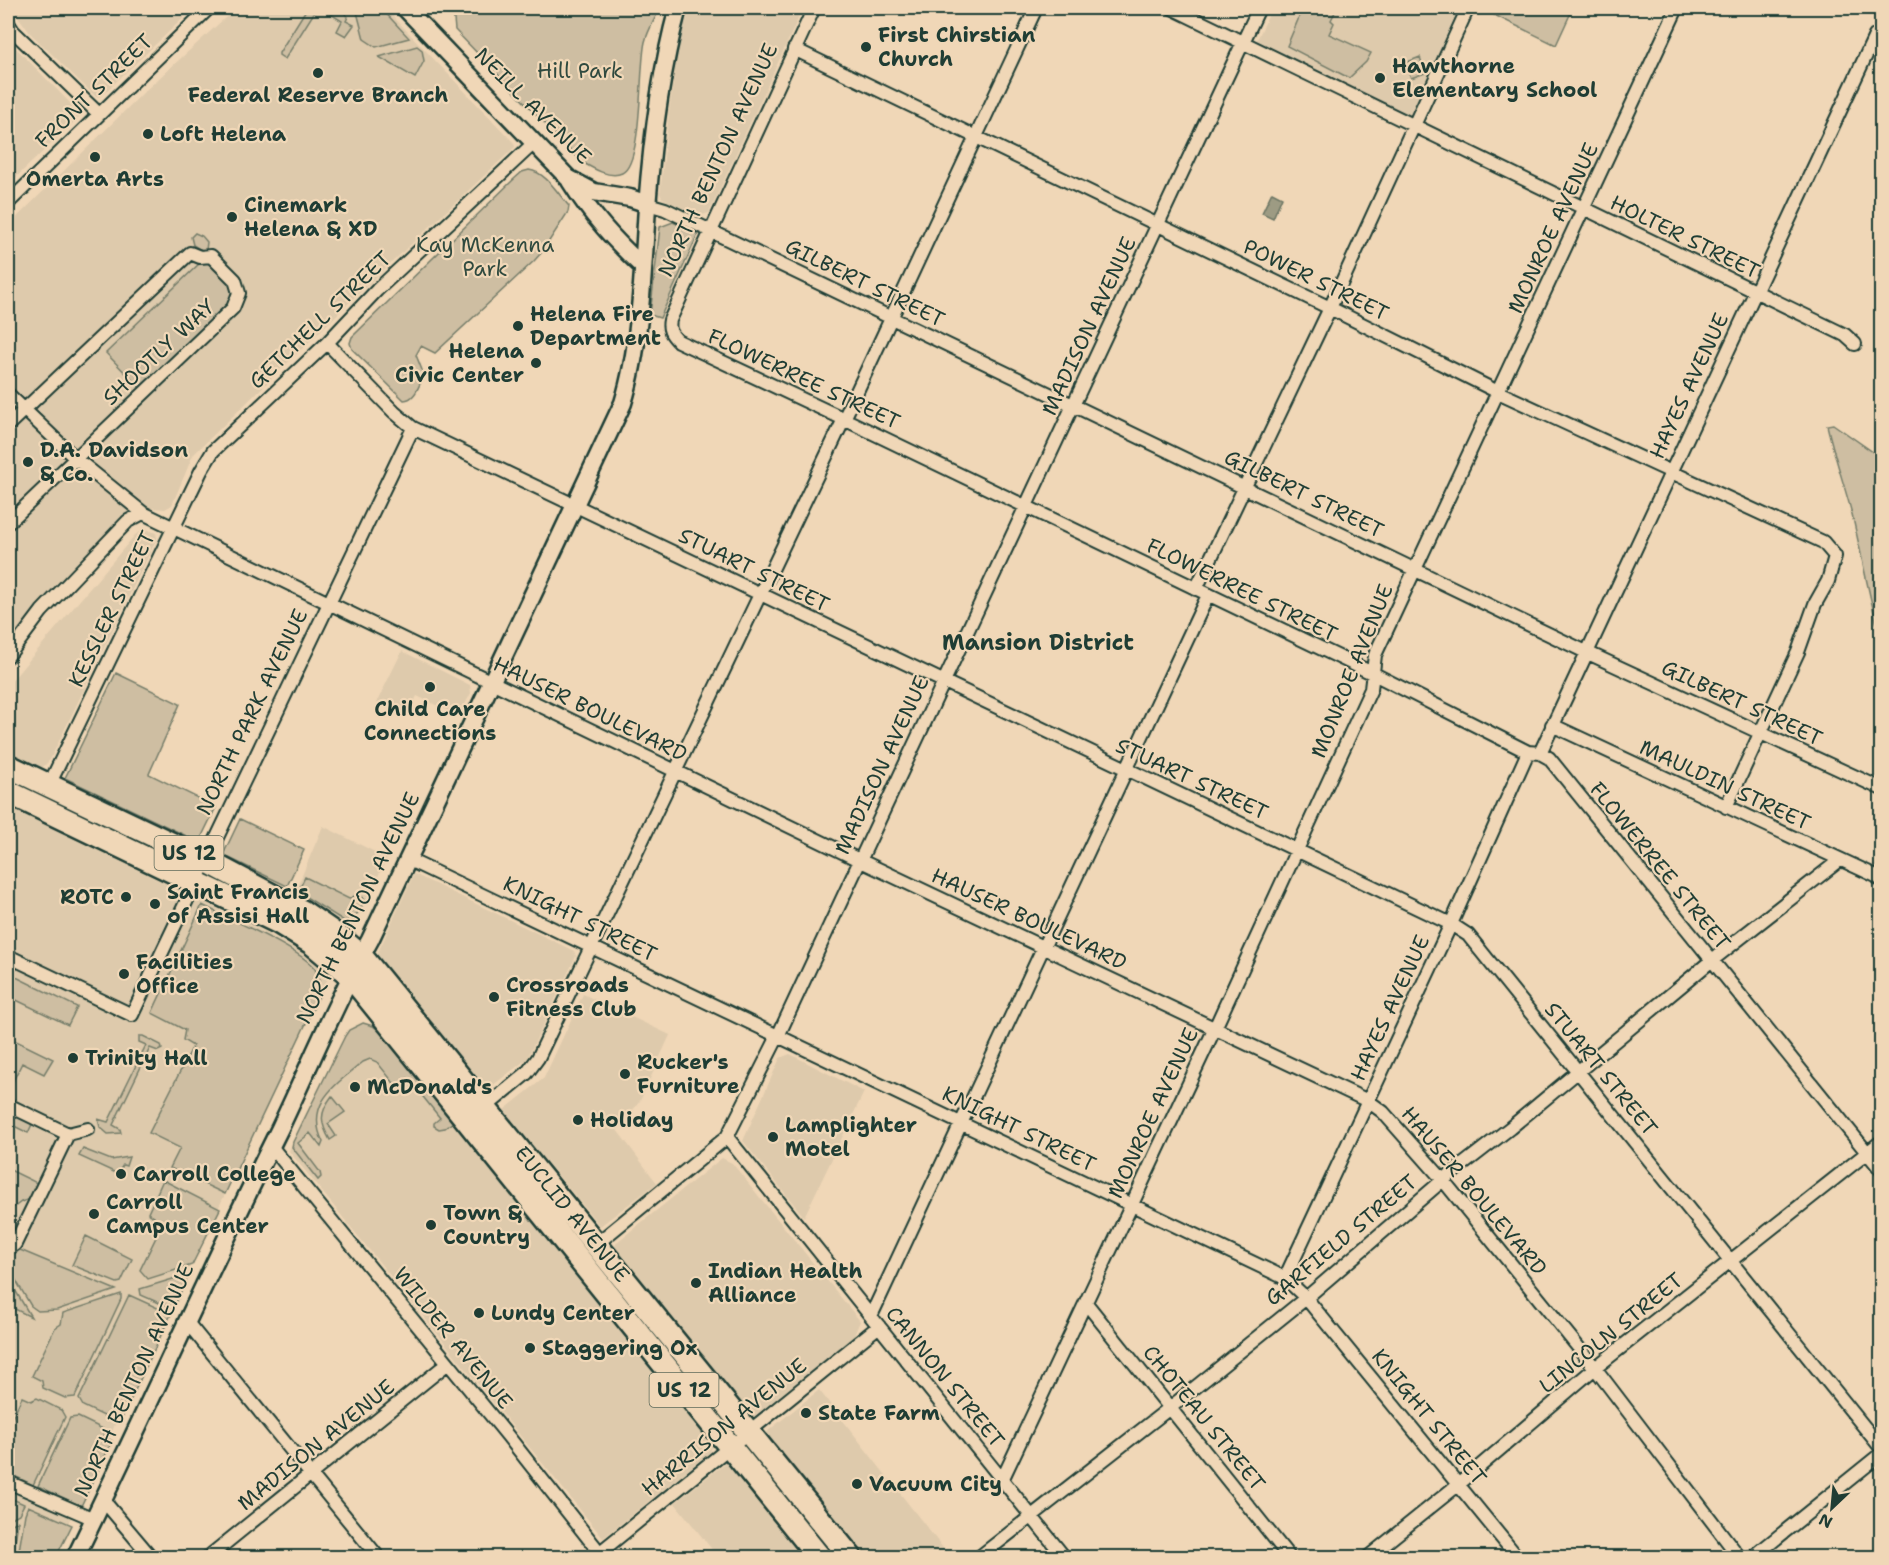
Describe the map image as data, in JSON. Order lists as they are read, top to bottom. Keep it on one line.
{"streets":{"highway":["US 12","EUCLID AVENUE"],"main road":["NEILL AVENUE","NORTH BENTON AVENUE"],"street":["FRONT STREET","MONROE AVENUE","HOLTER STREET","POWER STREET","GILBERT STREET","GETCHELL STREET","MADISON AVENUE","SHOOTLY WAY","FLOWERREE STREET","HAYES AVENUE","STUART STREET","KESSLER STREET","HAUSER BOULEVARD","NORTH PARK AVENUE","MAULDIN STREET","KNIGHT STREET","GARFIELD STREET","LINCOLN STREET","WILDER AVENUE","CANNON STREET","CHOTEAU STREET","HARRISON AVENUE"]},"crossings":[["NEILL AVENUE","GETCHELL STREET"],["NORTH BENTON AVENUE","POWER STREET"],["NORTH BENTON AVENUE","GILBERT STREET"],["NORTH BENTON AVENUE","FLOWERREE STREET"],["NORTH BENTON AVENUE","STUART STREET"],["NORTH BENTON AVENUE","HAUSER BOULEVARD"],["NORTH BENTON AVENUE","US 12"],["NORTH BENTON AVENUE","KNIGHT STREET"],["NORTH BENTON AVENUE","EUCLID AVENUE"],["NORTH BENTON AVENUE","WILDER AVENUE"],["MONROE AVENUE","HOLTER STREET"],["MONROE AVENUE","POWER STREET"],["MONROE AVENUE","GILBERT STREET"],["MONROE AVENUE","FLOWERREE STREET"],["MONROE AVENUE","STUART STREET"],["MONROE AVENUE","HAUSER BOULEVARD"],["MONROE AVENUE","KNIGHT STREET"],["MONROE AVENUE","CANNON STREET"],["MONROE AVENUE","CHOTEAU STREET"],["HOLTER STREET","MADISON AVENUE"],["HOLTER STREET","HAYES AVENUE"],["POWER STREET","GILBERT STREET"],["POWER STREET","MADISON AVENUE"],["POWER STREET","HAYES AVENUE"],["GILBERT STREET","MADISON AVENUE"],["GILBERT STREET","HAYES AVENUE"],["GETCHELL STREET","STUART STREET"],["GETCHELL STREET","KESSLER STREET"],["MADISON AVENUE","FLOWERREE STREET"],["MADISON AVENUE","STUART STREET"],["MADISON AVENUE","HAUSER BOULEVARD"],["MADISON AVENUE","KNIGHT STREET"],["MADISON AVENUE","EUCLID AVENUE"],["MADISON AVENUE","WILDER AVENUE"],["MADISON AVENUE","CANNON STREET"],["SHOOTLY WAY","HAUSER BOULEVARD"],["FLOWERREE STREET","HAYES AVENUE"],["FLOWERREE STREET","GARFIELD STREET"],["FLOWERREE STREET","LINCOLN STREET"],["HAYES AVENUE","STUART STREET"],["HAYES AVENUE","HAUSER BOULEVARD"],["HAYES AVENUE","MAULDIN STREET"],["HAYES AVENUE","KNIGHT STREET"],["STUART STREET","NORTH PARK AVENUE"],["STUART STREET","GARFIELD STREET"],["STUART STREET","LINCOLN STREET"],["KESSLER STREET","HAUSER BOULEVARD"],["KESSLER STREET","US 12"],["HAUSER BOULEVARD","NORTH PARK AVENUE"],["HAUSER BOULEVARD","GARFIELD STREET"],["HAUSER BOULEVARD","LINCOLN STREET"],["NORTH PARK AVENUE","US 12"],["MAULDIN STREET","GARFIELD STREET"],["US 12","EUCLID AVENUE"],["KNIGHT STREET","GARFIELD STREET"],["KNIGHT STREET","LINCOLN STREET"],["EUCLID AVENUE","HARRISON AVENUE"],["GARFIELD STREET","CANNON STREET"],["GARFIELD STREET","CHOTEAU STREET"],["WILDER AVENUE","HARRISON AVENUE"],["CANNON STREET","HARRISON AVENUE"]],"districts":["Mansion District"],"parks":["Hill Park","Kay McKenna Park"],"places":["First Chirstian Church","Federal Reserve Branch","Hawthorne Elementary School","Loft Helena","Omerta Arts","Cinemark Helena & XD","Helena Fire Department","Helena Civic Center","D.A. Davidson & Co.","Child Care Connections","ROTC","Saint Francis of Assisi Hall","Facilities Office","Crossroads Fitness Club","Trinity Hall","Rucker's Furniture","McDonald's","Holiday","Lamplighter Motel","Carroll College","Carroll Campus Center","Town & Country","Indian Health Alliance","Lundy Center","Staggering Ox","State Farm","Vacuum City"],"north":"bottom left"}
